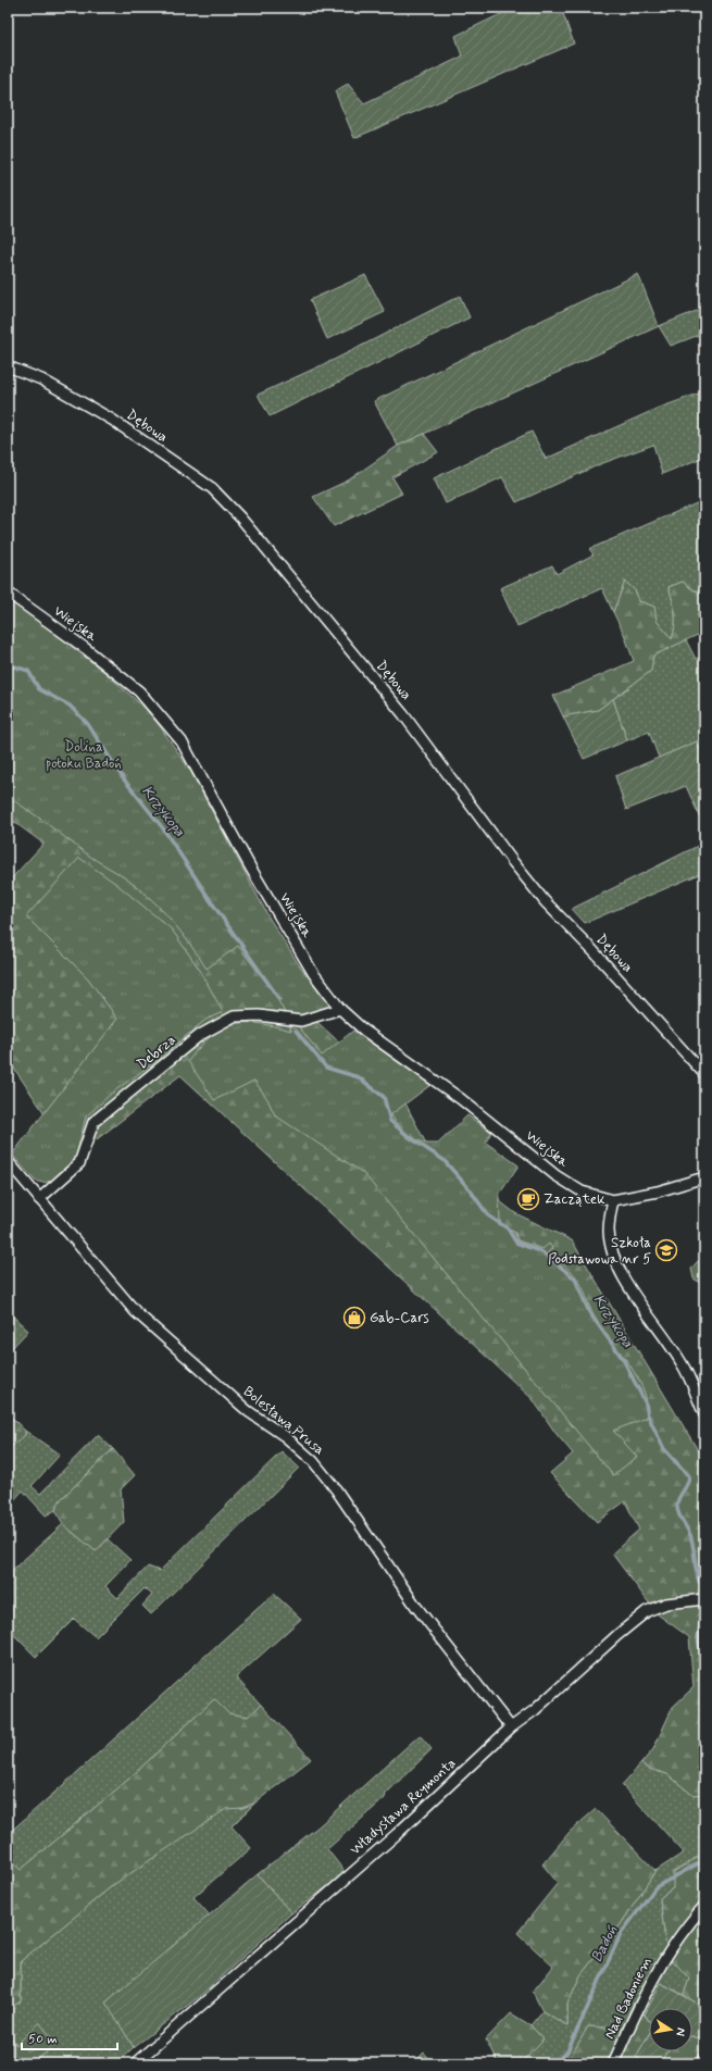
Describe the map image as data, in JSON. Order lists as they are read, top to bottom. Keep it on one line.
{"streets":{"street":["Dębowa","Wiejska","Debrza","Bolesława Prusa","Władysława Reymonta","Nad Badoniem"]},"crossings":[["Wiejska","Debrza"],["Debrza","Bolesława Prusa"],["Bolesława Prusa","Władysława Reymonta"]],"water":["Krzykopa","Badoń"],"parks":["Dolina potoku Badoń"],"places":{"cafe":["Zaczątek"],"school or university":["Szkoła Podstawowa nr 5"],"shop":["Gab-Cars"]},"scale_bar":"50 m","north":"right"}
